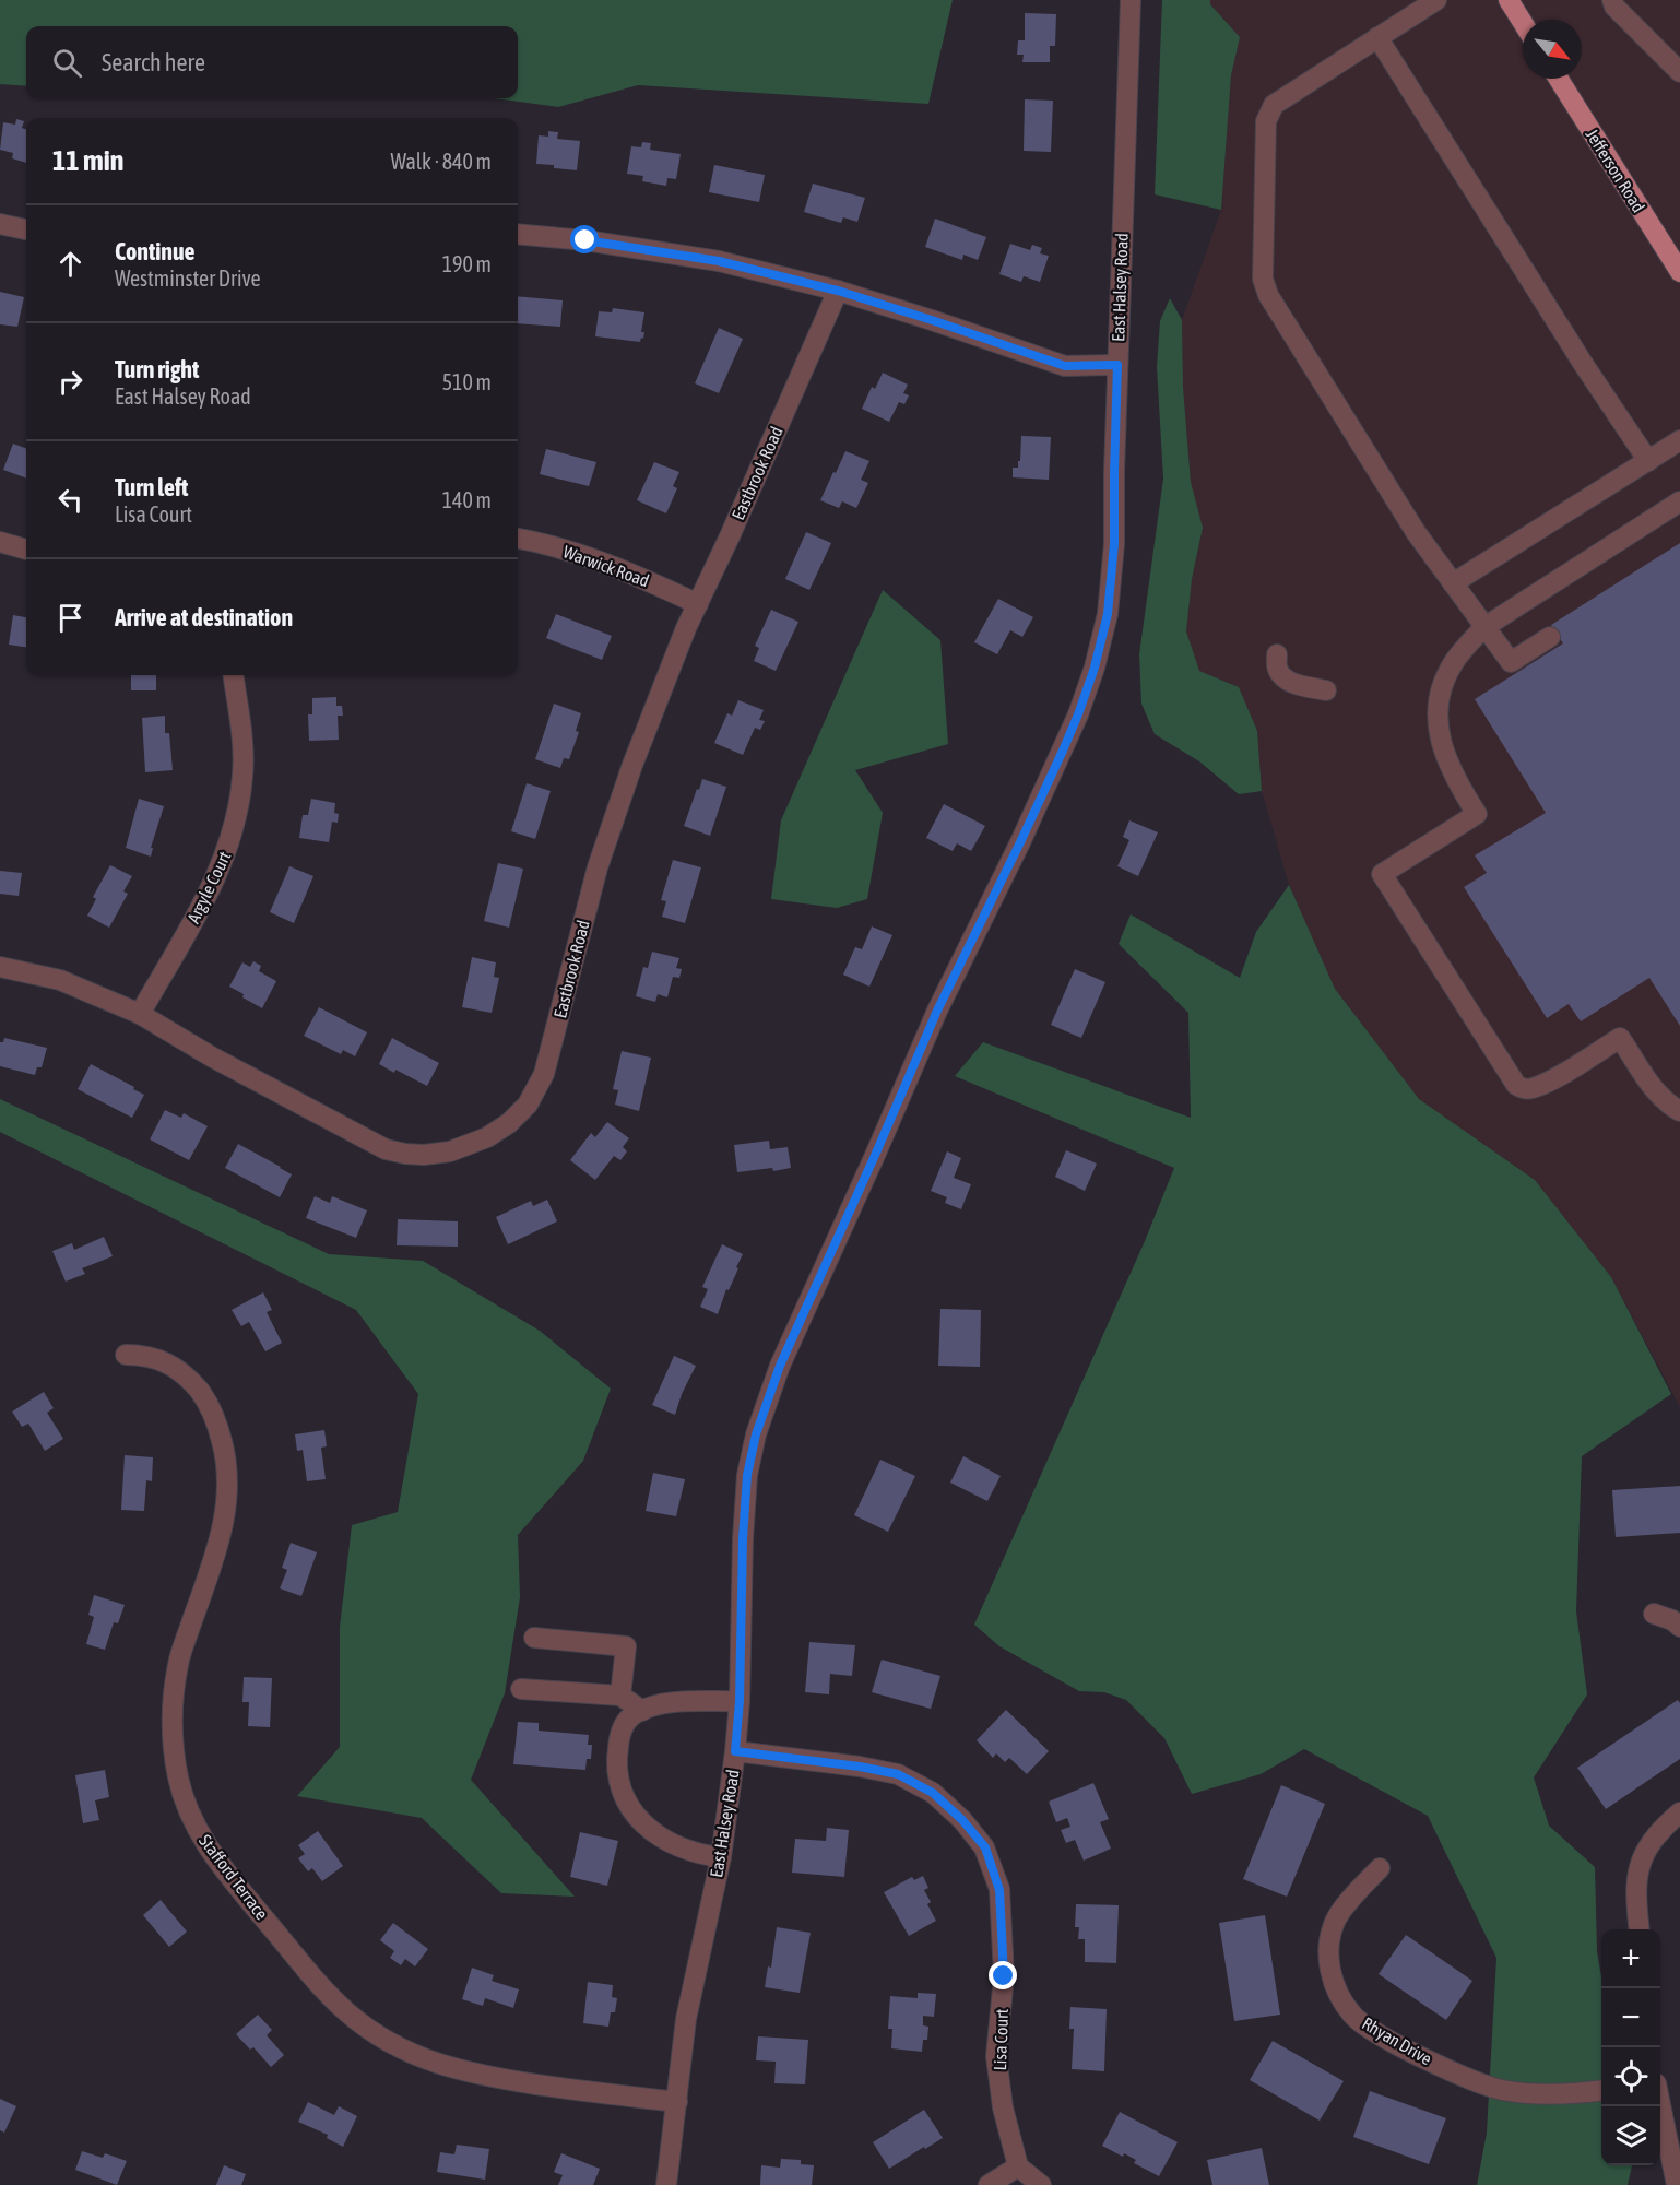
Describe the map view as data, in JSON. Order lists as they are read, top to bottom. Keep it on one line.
{"streets":{"main road":["Jefferson Road"],"street":["East Halsey Road","Eastbrook Road","Warwick Road","Argyle Court","Stafford Terrace","Lisa Court","Rhyan Drive"]},"crossings":[["East Halsey Road","Stafford Terrace"],["East Halsey Road","Lisa Court"],["Eastbrook Road","Warwick Road"],["Eastbrook Road","Argyle Court"]],"north":"bottom right","page":{"search":"Search here","heading":["11 min","Walk · 840 m"],"list":[["Continue","Westminster Drive","190 m"],["Turn right","East Halsey Road","510 m"],["Turn left","Lisa Court","140 m"],"Arrive at destination"],"map_buttons":["+","−"]}}
